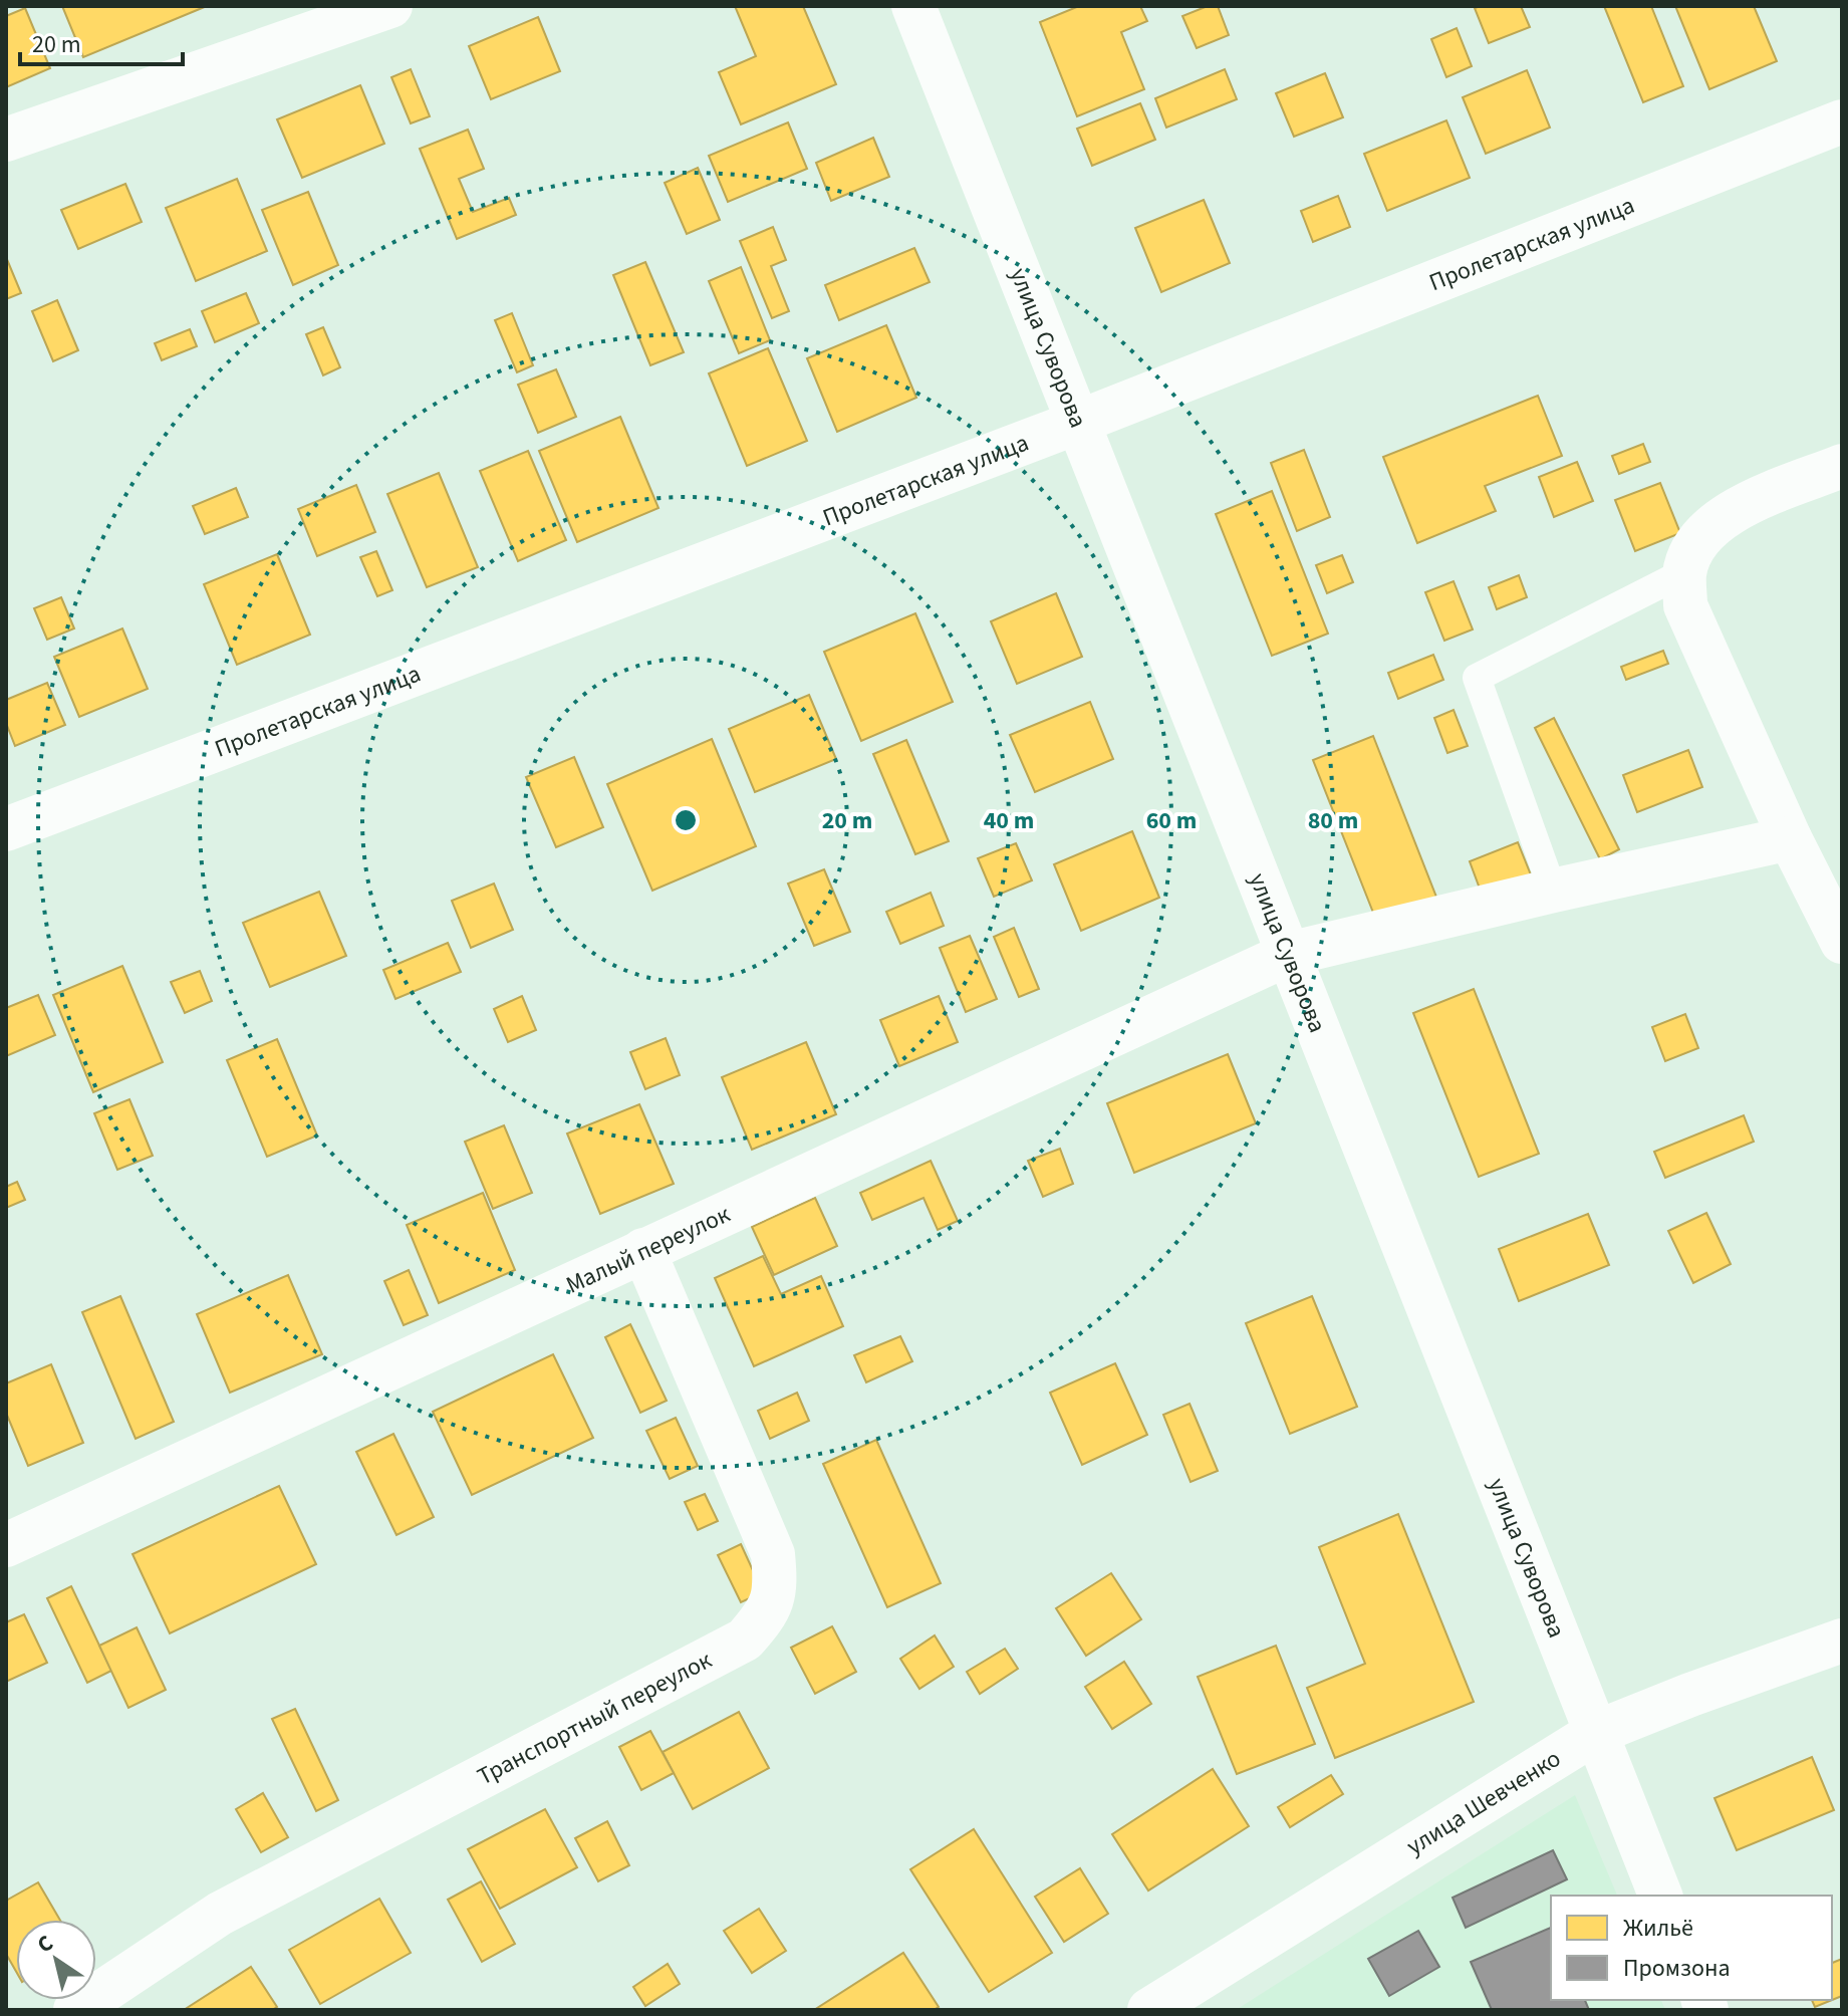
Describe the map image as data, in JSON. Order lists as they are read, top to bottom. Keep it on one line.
{"streets":{"street":["Пролетарская улица","улица Суворова","Малый переулок","Транспортный переулок","улица Шевченко"]},"crossings":[["Пролетарская улица","улица Суворова"],["улица Суворова","Малый переулок"],["улица Суворова","улица Шевченко"],["Малый переулок","Транспортный переулок"]],"legend":["Жильё","Промзона"],"scale_bar":"20 m","north":"top left","rings":["20 m","40 m","60 m","80 m"]}
